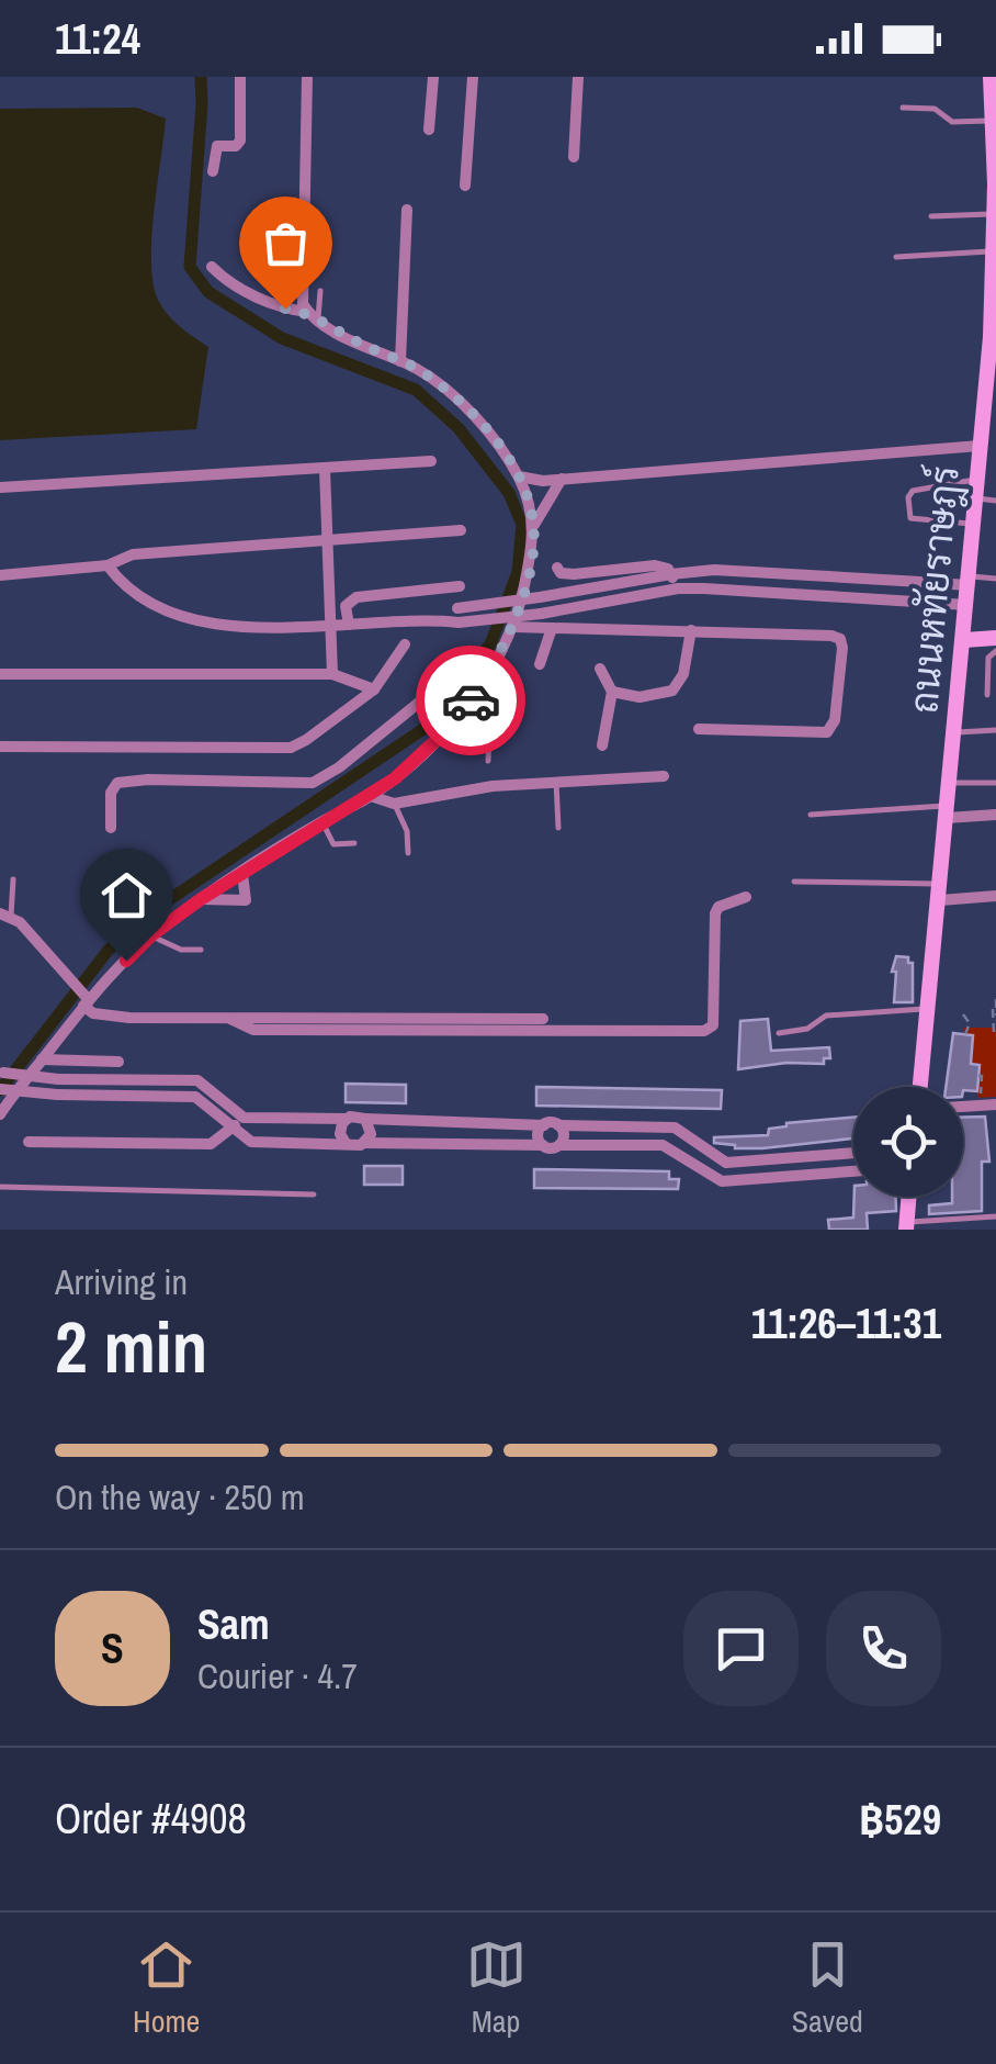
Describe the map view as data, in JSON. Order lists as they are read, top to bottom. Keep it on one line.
{"streets":{"main road":["ถนนหทัยราษฎร์"]},"page":{"status":"11:24","heading":["2 min","Arriving in","11:26–11:31"],"panel":["Sam","Courier · 4.7","Order #4908","฿529"],"bar":"On the way · 250 m","round":"S","tabs":["Home","Map","Saved"]}}
